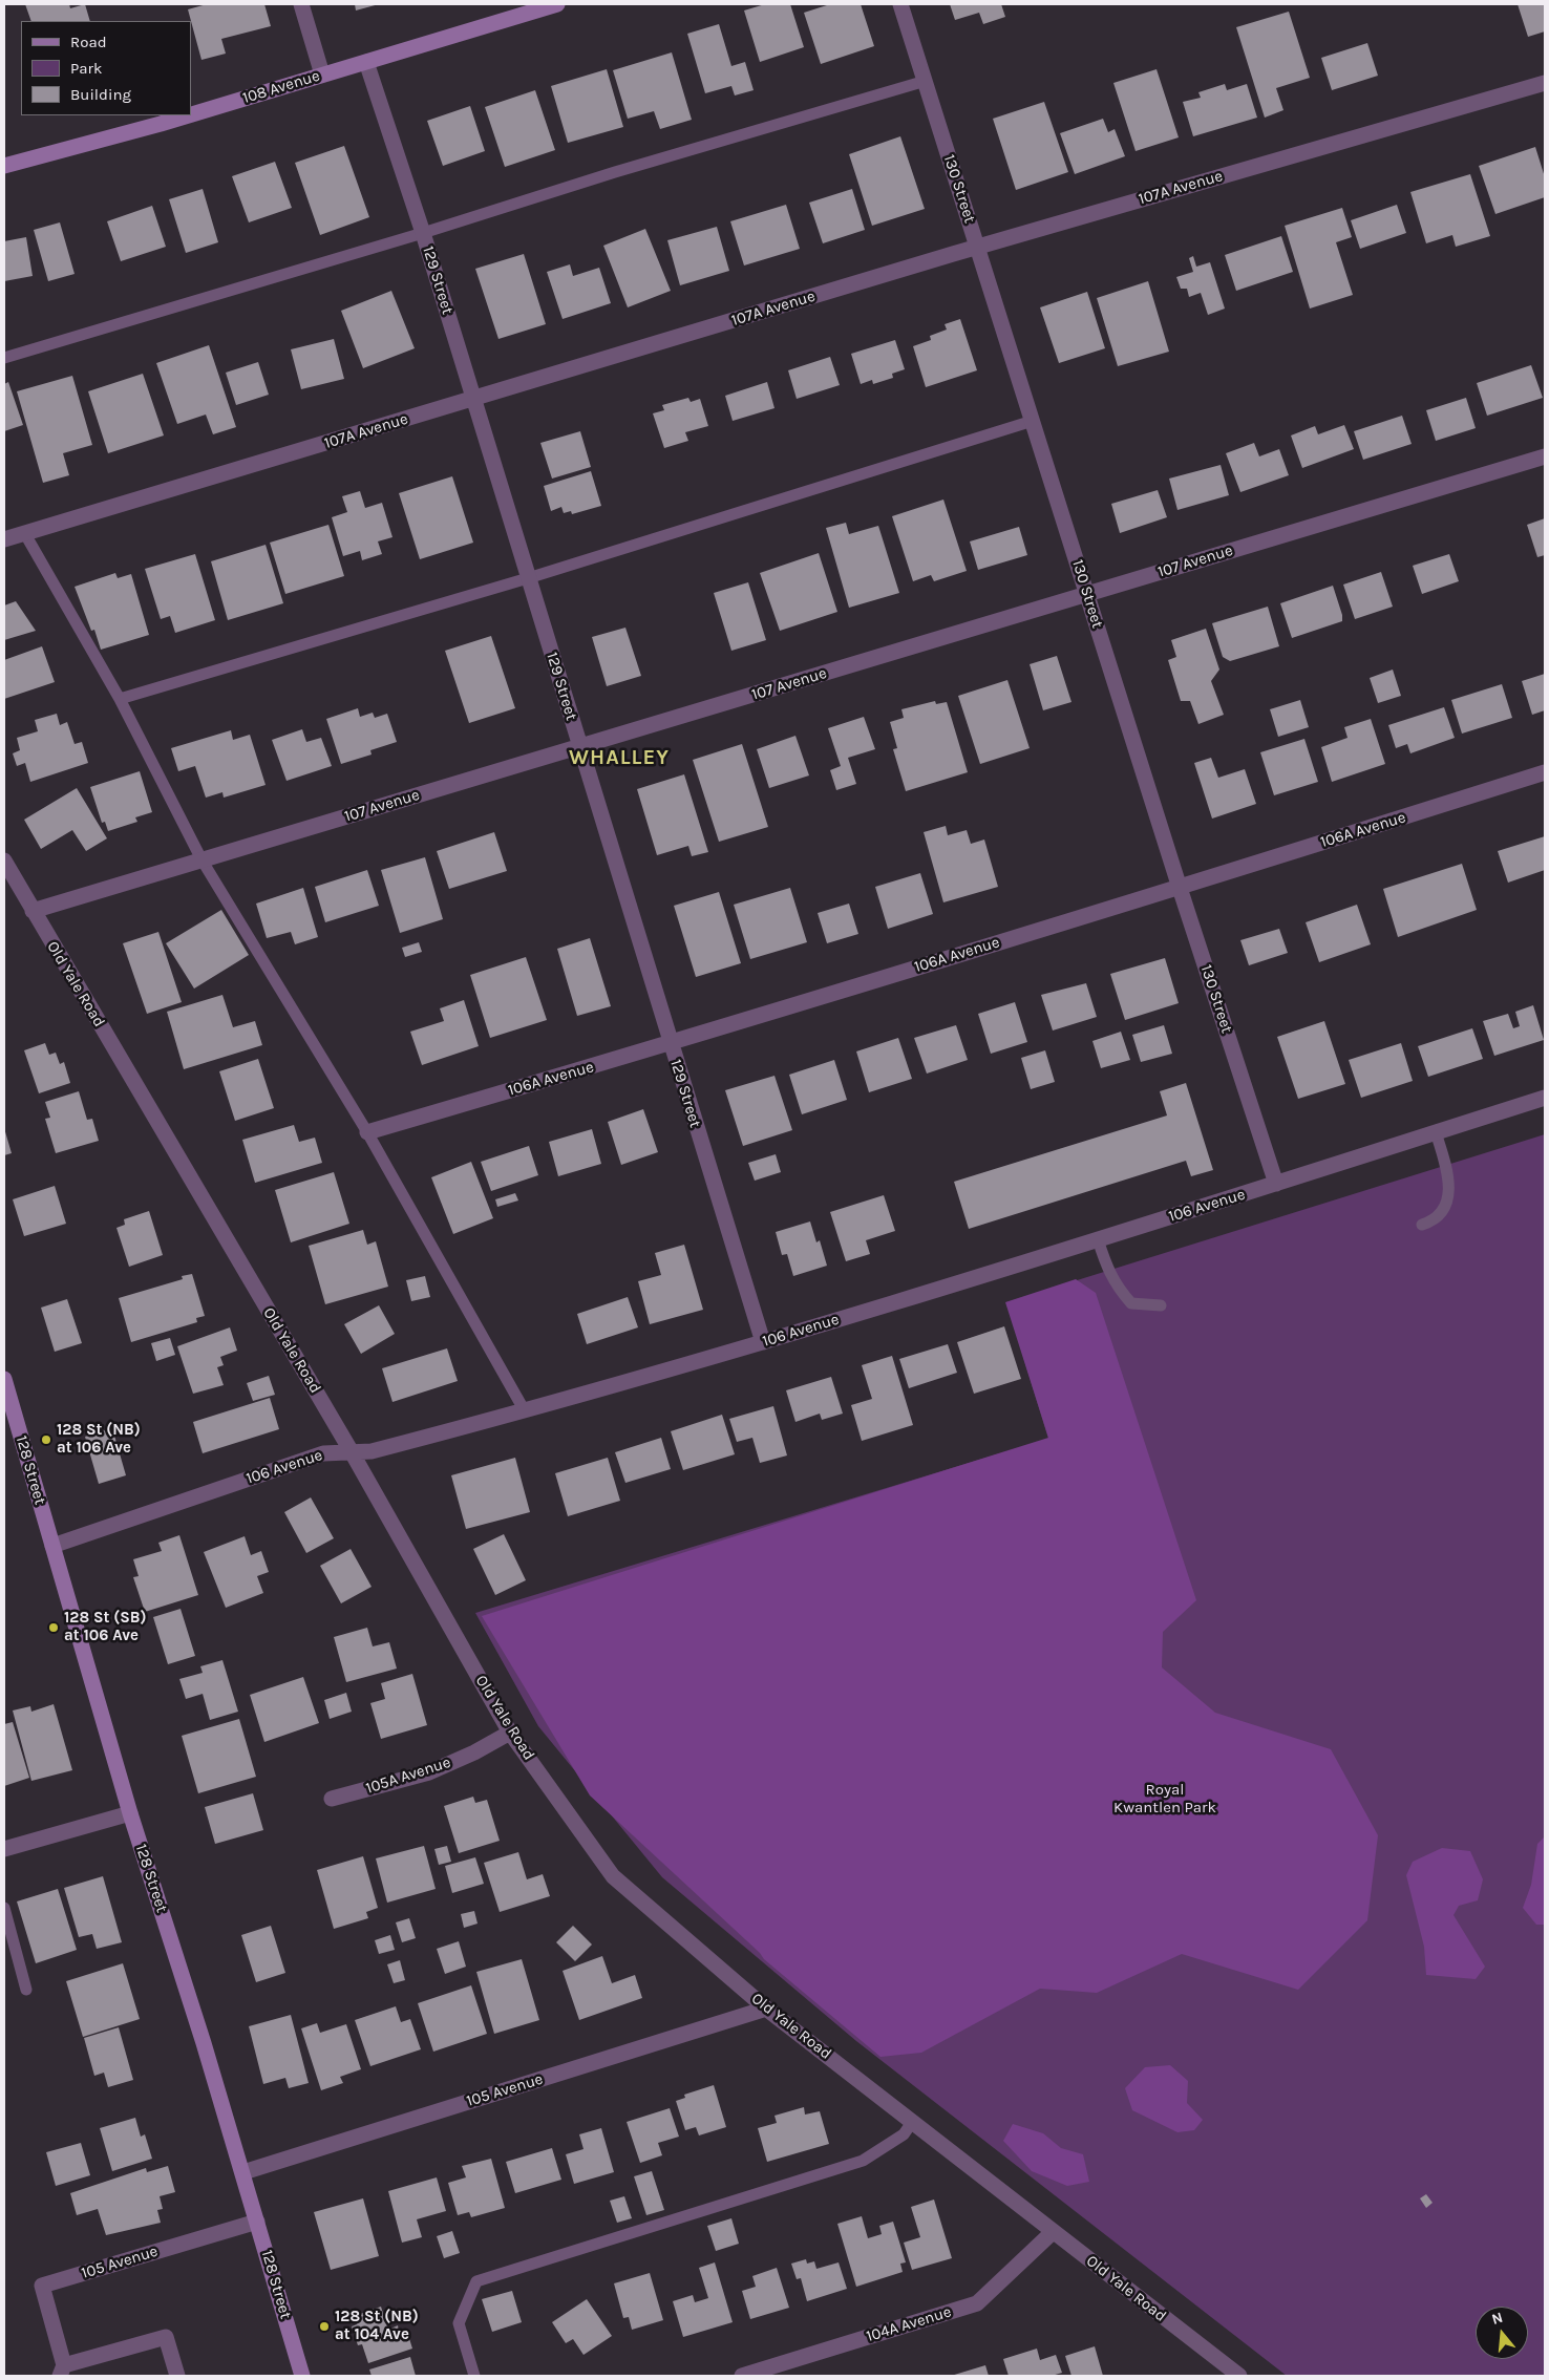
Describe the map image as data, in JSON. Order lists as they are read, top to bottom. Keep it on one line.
{"streets":{"main road":["108 Avenue","128 Street"],"street":["107A Avenue","130 Street","129 Street","107 Avenue","106A Avenue","Old Yale Road","106 Avenue","105A Avenue","105 Avenue","104A Avenue"]},"crossings":[["108 Avenue","129 Street"],["107A Avenue","130 Street"],["107A Avenue","129 Street"],["130 Street","107 Avenue"],["130 Street","106A Avenue"],["130 Street","106 Avenue"],["129 Street","107 Avenue"],["129 Street","106A Avenue"],["129 Street","106 Avenue"],["107 Avenue","Old Yale Road"],["Old Yale Road","106 Avenue"],["Old Yale Road","105A Avenue"],["Old Yale Road","105 Avenue"],["Old Yale Road","104A Avenue"],["106 Avenue","128 Street"],["128 Street","105 Avenue"]],"districts":["WHALLEY"],"parks":["Royal Kwantlen Park"],"places":["128 St (NB) at 106 Ave","128 St (SB) at 106 Ave","128 St (NB) at 104 Ave"],"legend":["Road","Park","Building"],"north":"top"}
